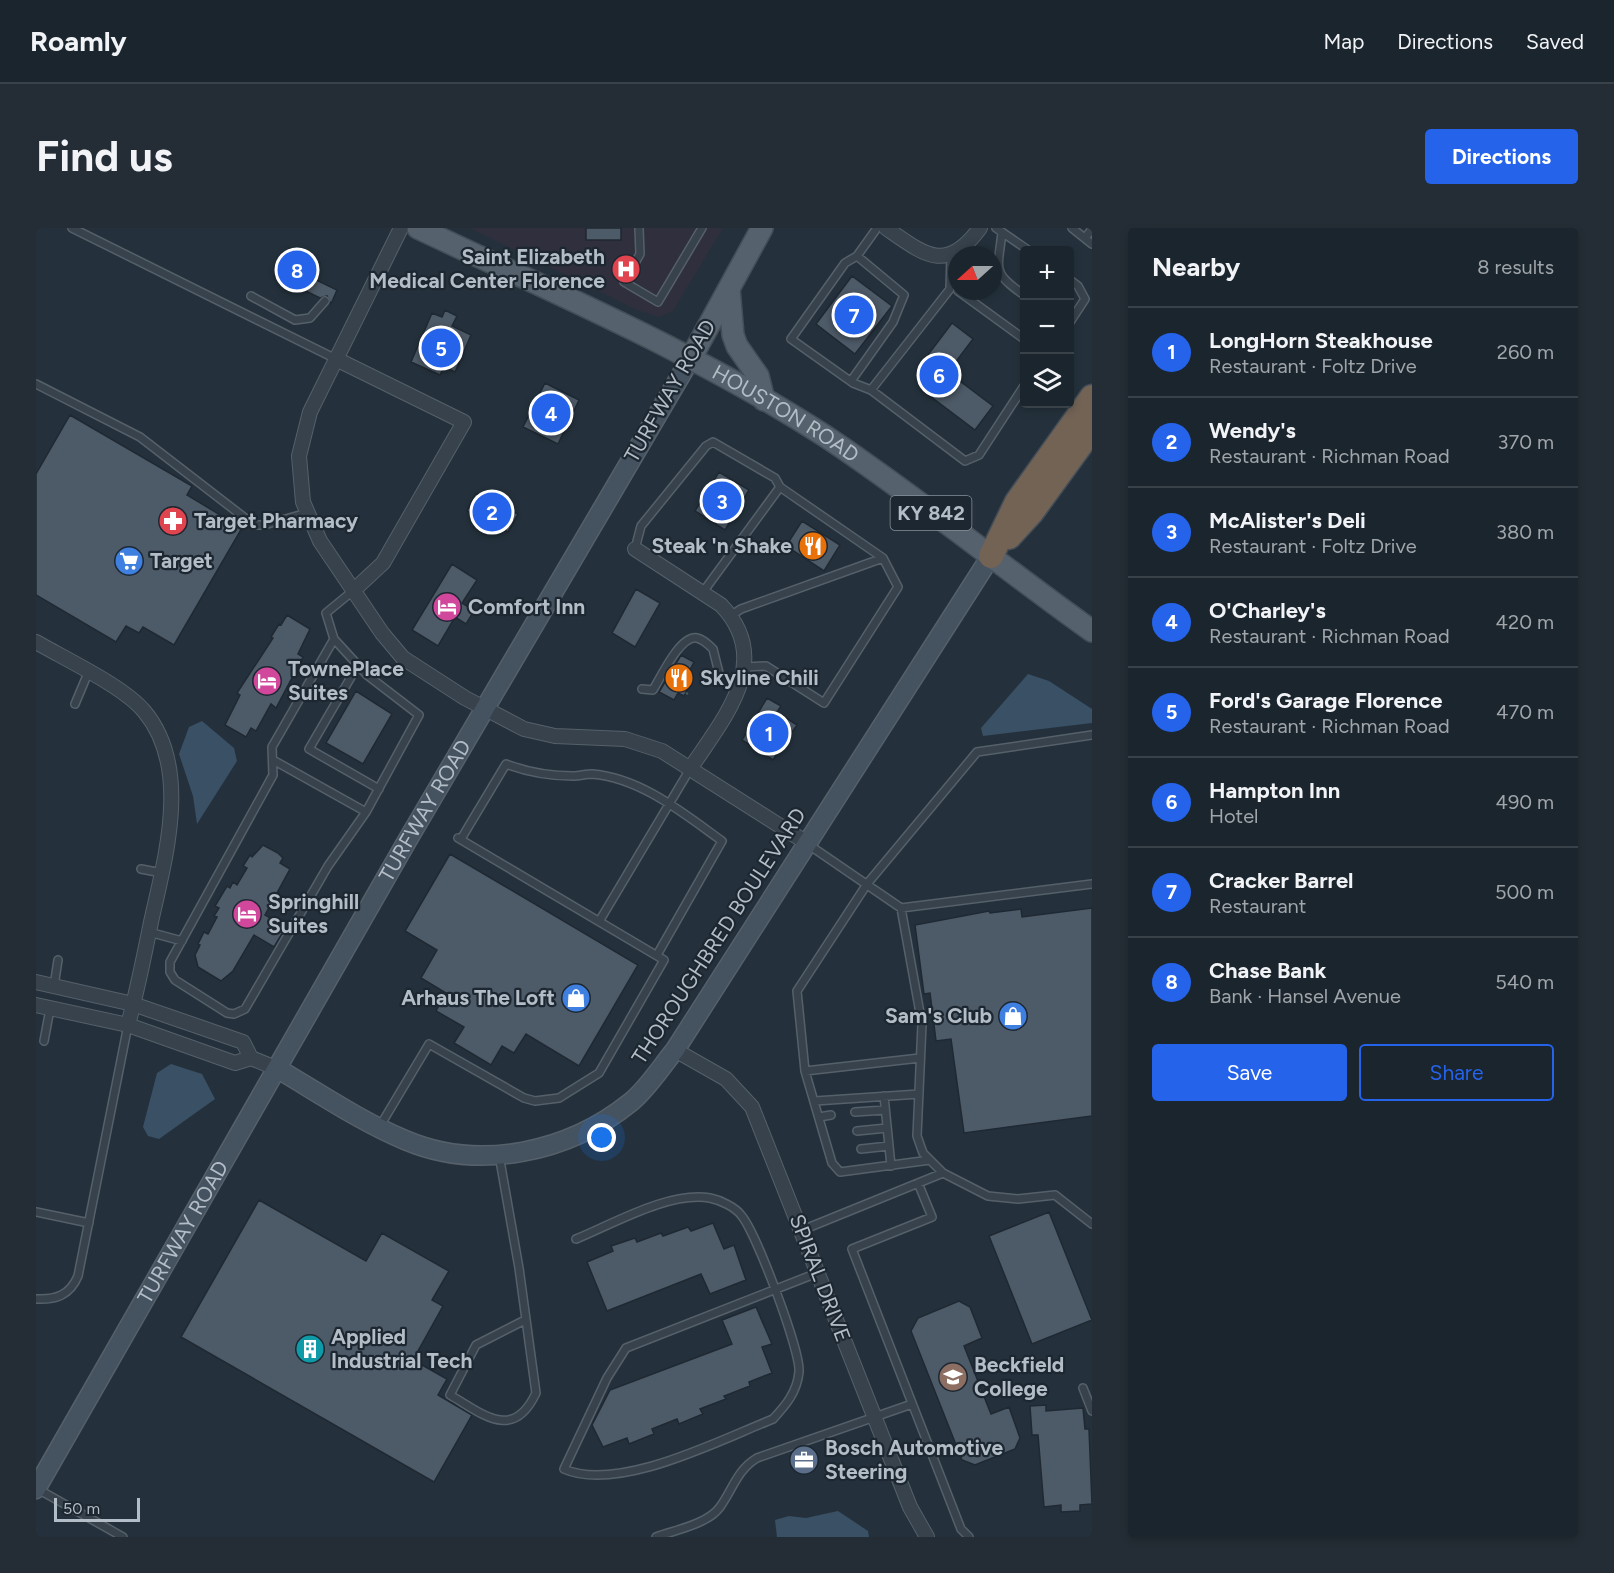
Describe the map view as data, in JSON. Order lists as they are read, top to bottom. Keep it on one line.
{"streets":{"main road":["TURFWAY ROAD","HOUSTON ROAD","KY 842","THOROUGHBRED BOULEVARD"],"street":["SPIRAL DRIVE"]},"crossings":[["TURFWAY ROAD","HOUSTON ROAD"],["TURFWAY ROAD","THOROUGHBRED BOULEVARD"],["HOUSTON ROAD","THOROUGHBRED BOULEVARD"],["THOROUGHBRED BOULEVARD","SPIRAL DRIVE"]],"places":{"hospital":["Saint Elizabeth Medical Center Florence"],"pharmacy":["Target Pharmacy"],"restaurant":["Steak 'n Shake","Skyline Chili"],"supermarket":["Target"],"hotel":["Comfort Inn","TownePlace Suites","Springhill Suites"],"shop":["Arhaus The Loft","Sam's Club"],"building":["Applied Industrial Tech"],"school or university":["Beckfield College"],"office":["Bosch Automotive Steering"]},"scale_bar":"50 m","north":"left","page":{"header":"Roamly","nav":["Map","Directions","Saved"],"buttons":["Directions",["Save","Share"]],"title":"Find us","heading":["Nearby","8 results"],"map_buttons":["+","−"],"pins":["8","7","5","6","4","3","2","1"],"list":[{"mark":"1","name":"LongHorn Steakhouse","note":"Restaurant · Foltz Drive","value":"260 m"},{"mark":"2","name":"Wendy's","note":"Restaurant · Richman Road","value":"370 m"},{"mark":"3","name":"McAlister's Deli","note":"Restaurant · Foltz Drive","value":"380 m"},{"mark":"4","name":"O'Charley's","note":"Restaurant · Richman Road","value":"420 m"},{"mark":"5","name":"Ford's Garage Florence","note":"Restaurant · Richman Road","value":"470 m"},{"mark":"6","name":"Hampton Inn","note":"Hotel","value":"490 m"},{"mark":"7","name":"Cracker Barrel","note":"Restaurant","value":"500 m"},{"mark":"8","name":"Chase Bank","note":"Bank · Hansel Avenue","value":"540 m"}],"scale":"50 m"}}
